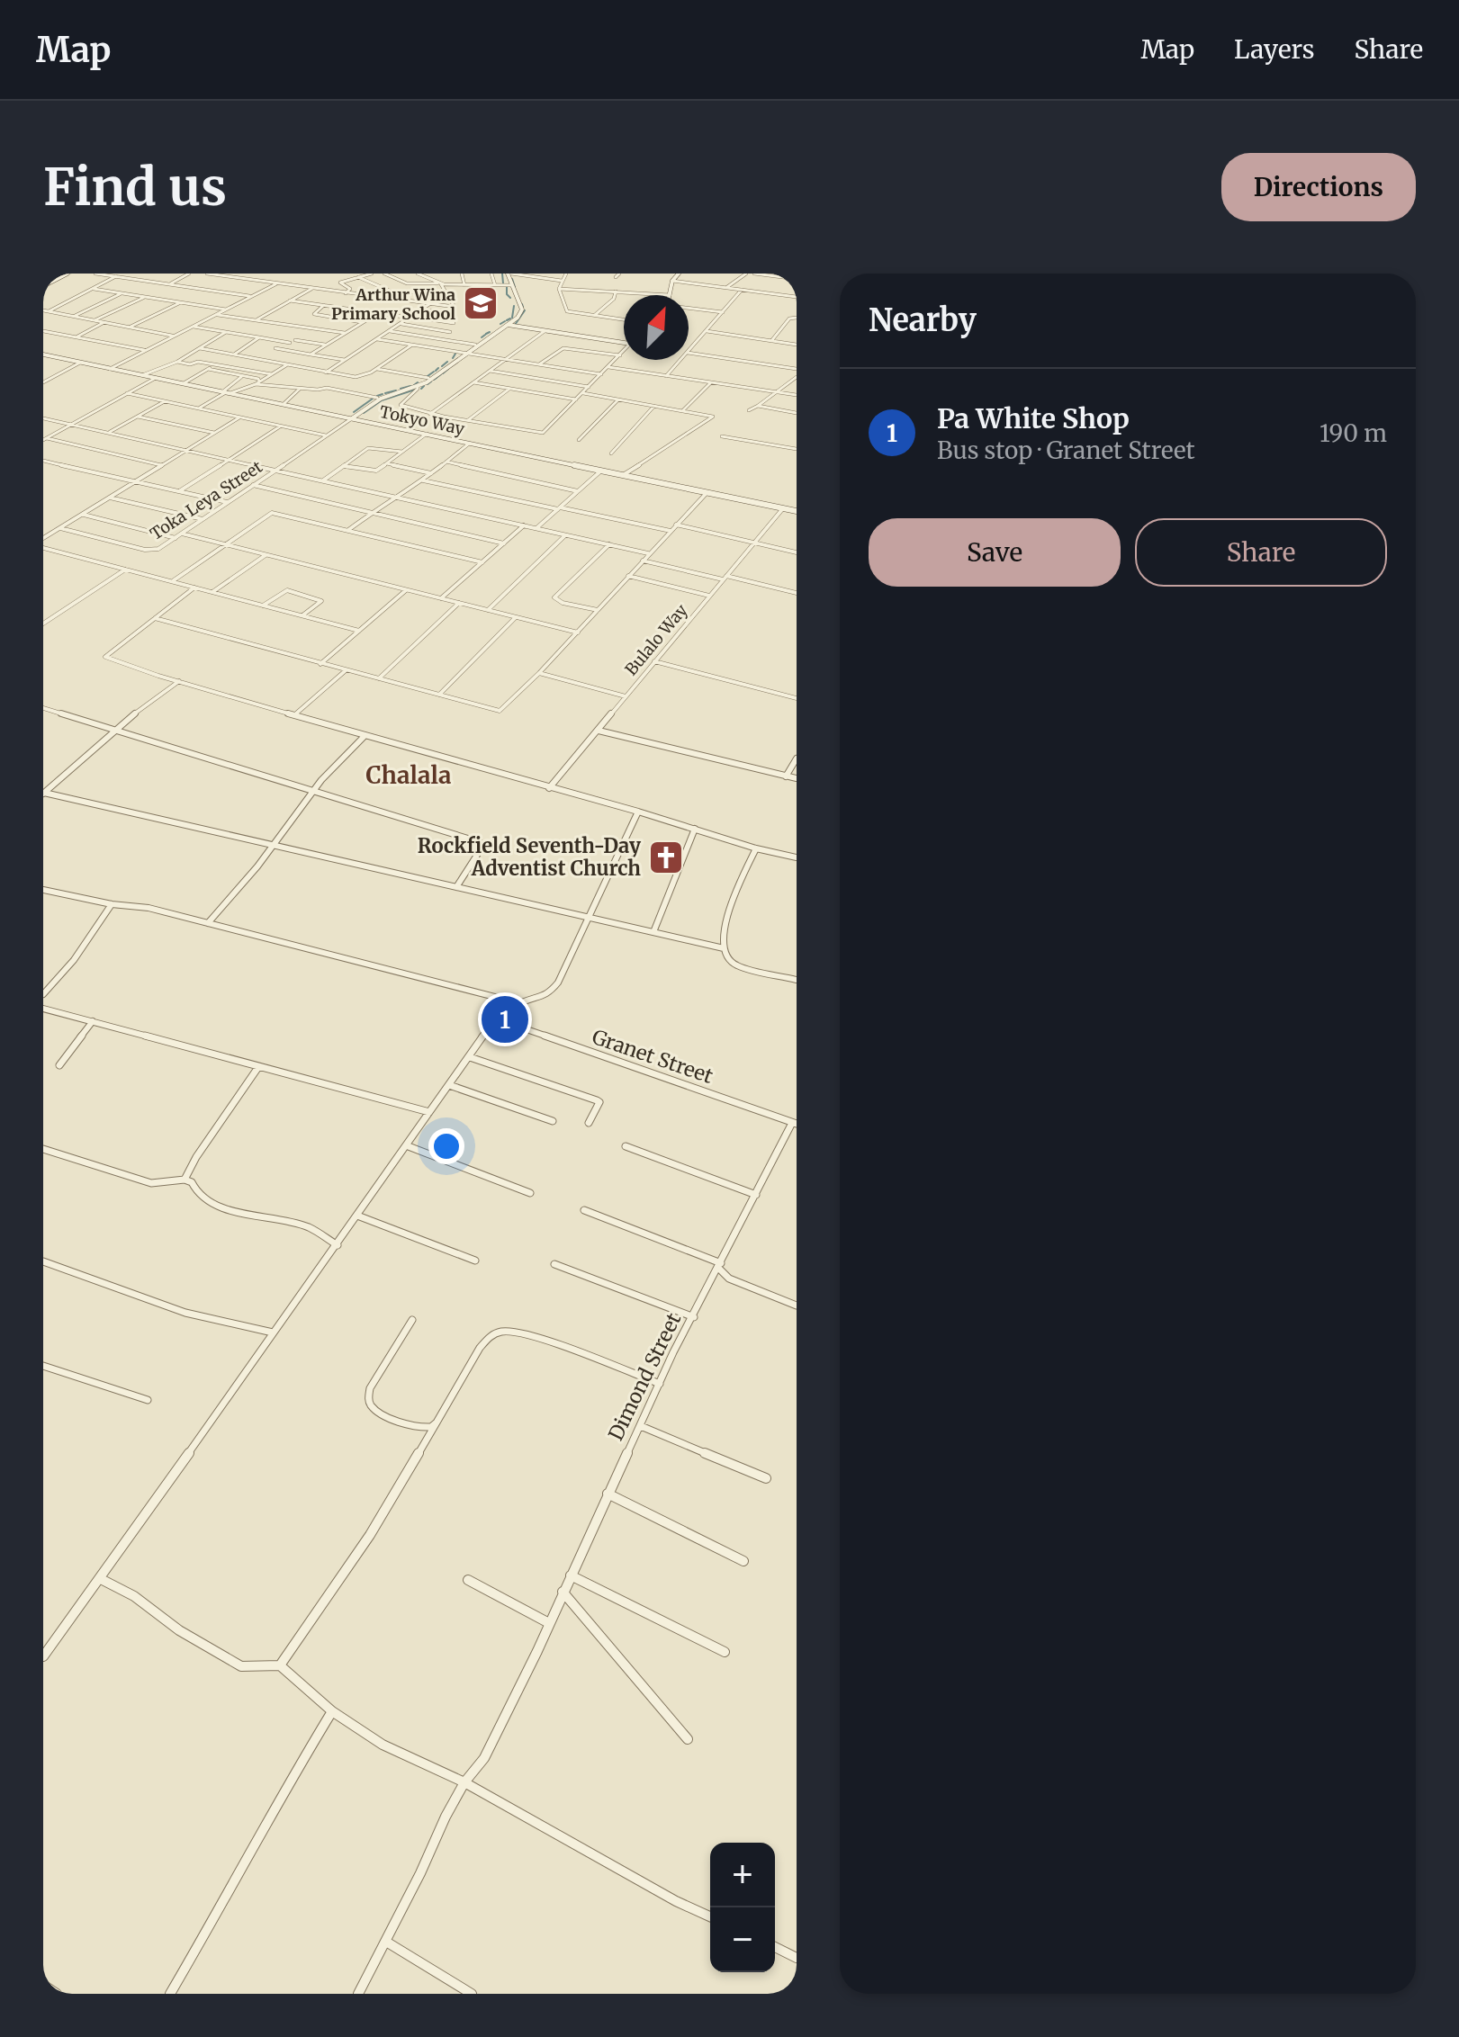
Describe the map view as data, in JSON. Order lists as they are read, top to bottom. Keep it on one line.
{"streets":{"main road":["Tokyo Way"],"street":["Toka Leya Street","Bulalo Way","Granet Street","Dimond Street"]},"crossings":[["Tokyo Way","Toka Leya Street"],["Tokyo Way","Bulalo Way"],["Granet Street","Dimond Street"]],"districts":["Chalala"],"places":{"school or university":["Arthur Wina Primary School"],"church":["Rockfield Seventh-Day Adventist Church"]},"north":"top right","page":{"header":"Map","nav":["Map","Layers","Share"],"buttons":["Directions",["Save","Share"]],"title":"Find us","heading":"Nearby","list":[{"mark":"1","name":"Pa White Shop","note":"Bus stop · Granet Street","value":"190 m"}],"pins":"1","map_buttons":["+","−"]}}
